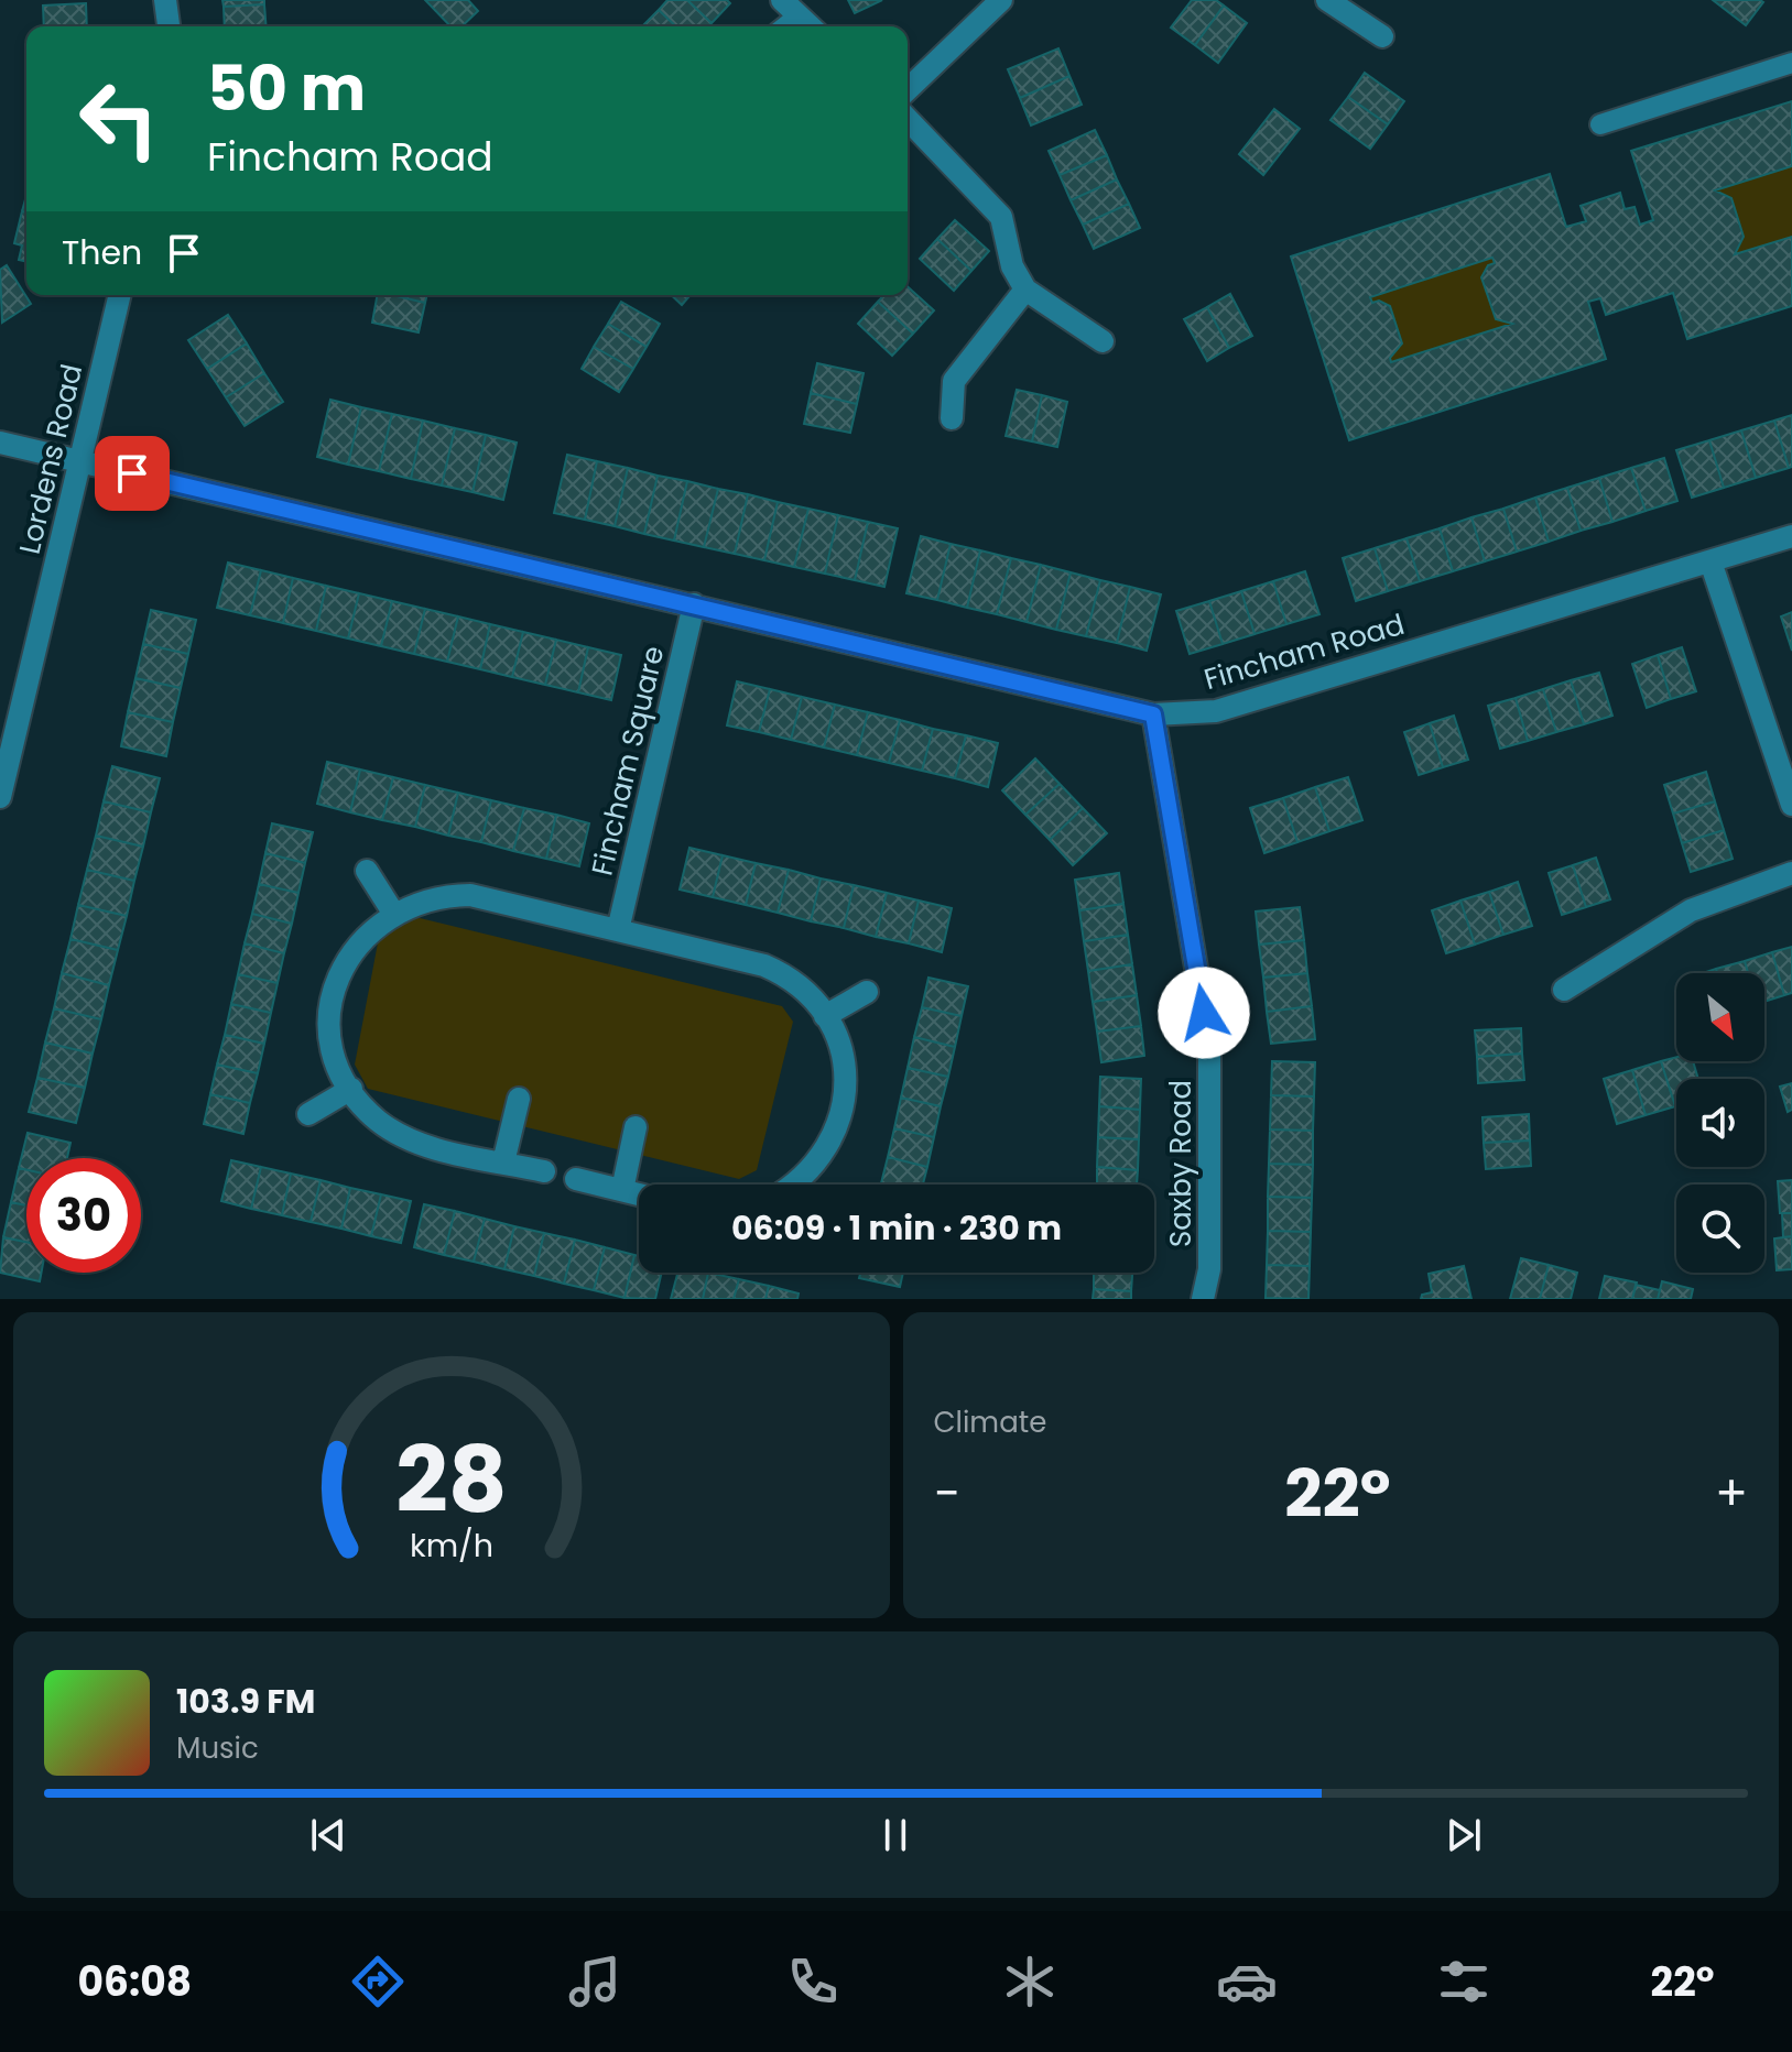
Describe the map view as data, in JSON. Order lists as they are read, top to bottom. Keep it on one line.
{"streets":{"street":["Lordens Road","Fincham Road","Fincham Square","Saxby Road"]},"crossings":[["Lordens Road","Fincham Road"],["Fincham Road","Fincham Square"],["Fincham Road","Saxby Road"]],"north":"bottom right","page":{"turn":["50 m","Fincham Road"],"then":"Then","limit":"30","trip":"06:09 · 1 min · 230 m","tile":"Climate","heat":["−","22°","+"],"song":["103.9 FM","Music"],"tabs":["06:08","22°"],"gauge":["28","km/h"]}}
